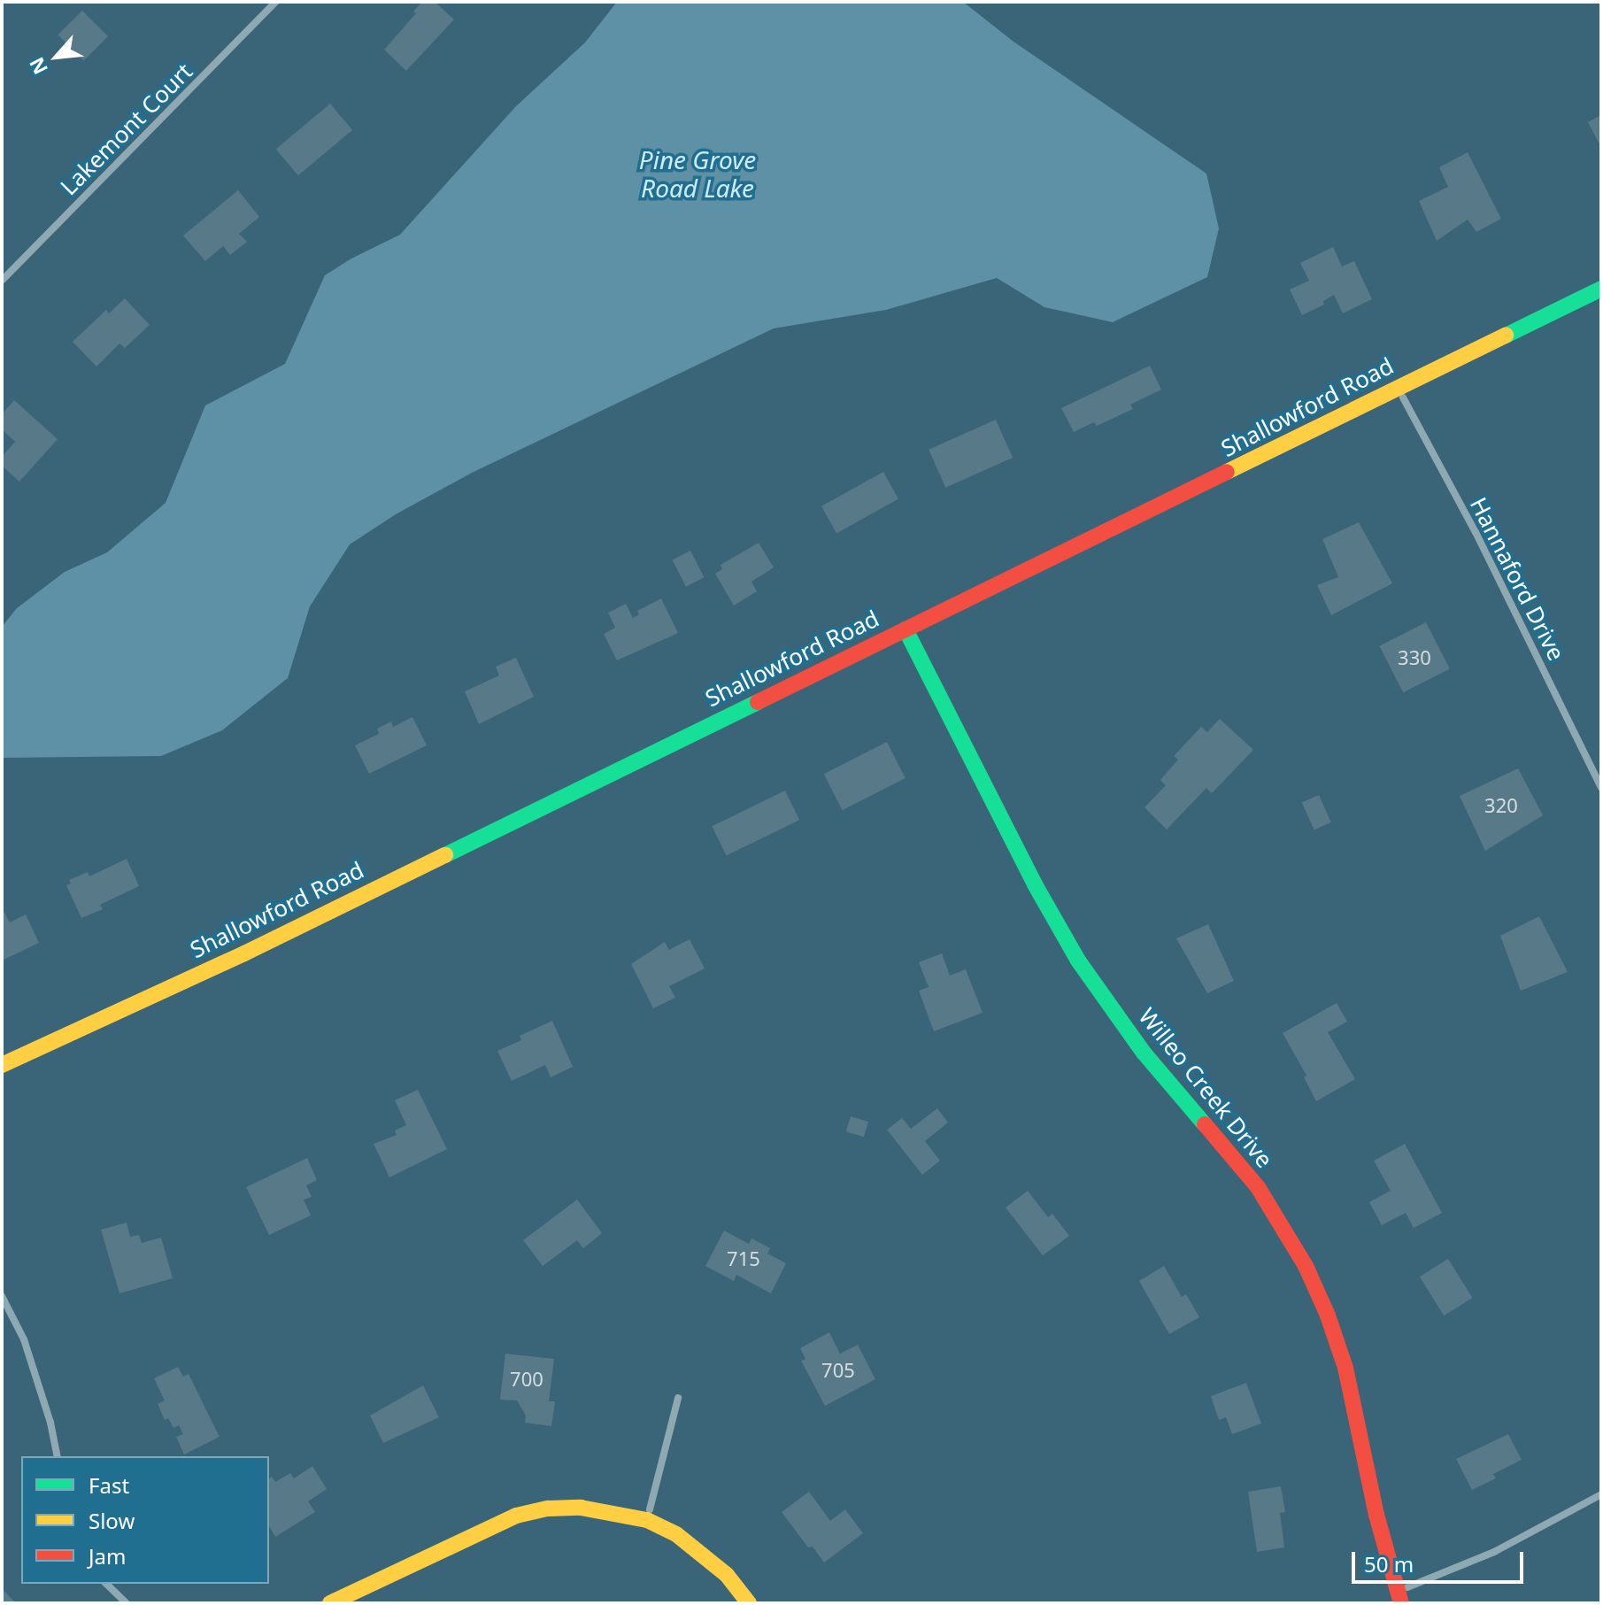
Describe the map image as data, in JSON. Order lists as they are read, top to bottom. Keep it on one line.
{"streets":{"street":["Lakemont Court","Shallowford Road","Hannaford Drive","Willeo Creek Drive"]},"crossings":[["Shallowford Road","Hannaford Drive"],["Shallowford Road","Willeo Creek Drive"]],"water":["Pine Grove Road Lake"],"house_numbers":["330","320","715","705","700"],"legend":["Fast","Slow","Jam"],"scale_bar":"50 m","north":"bottom left"}
